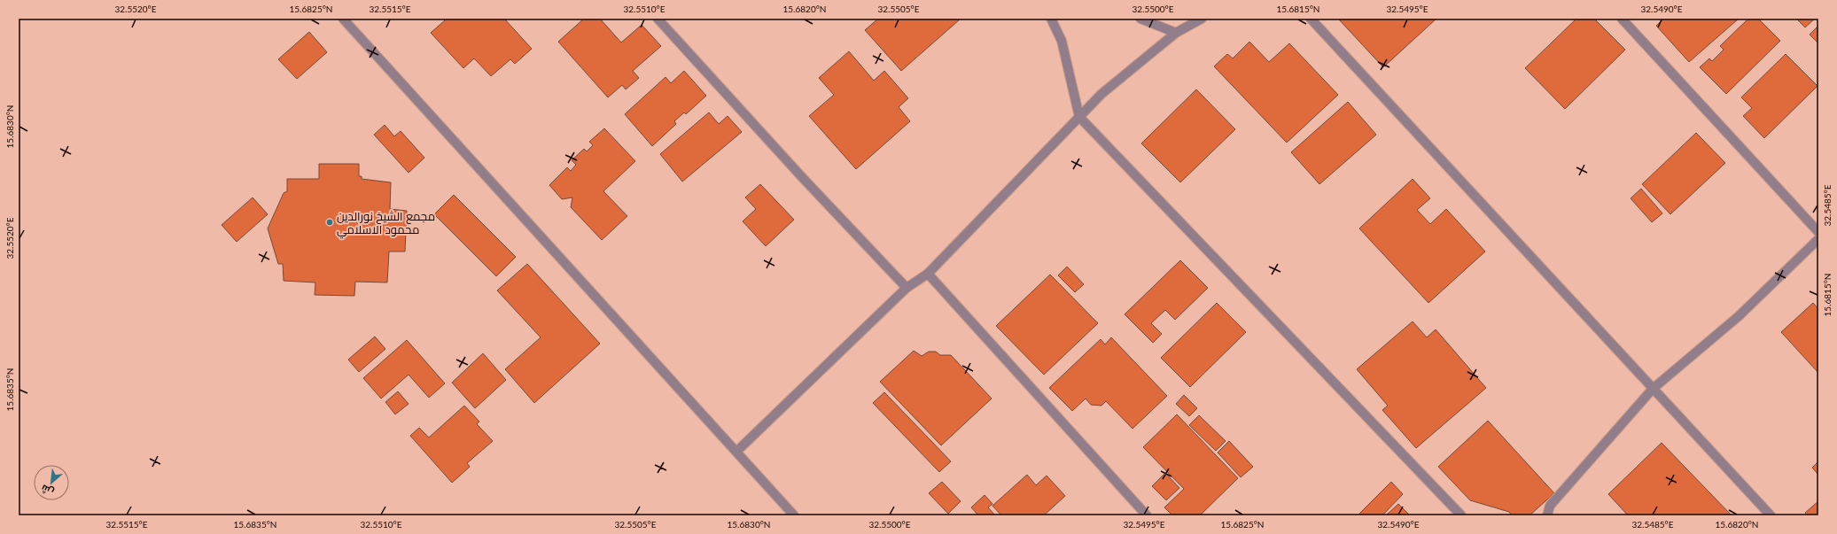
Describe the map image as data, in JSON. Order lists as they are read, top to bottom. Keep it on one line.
{"places":["مجمع الشيخ نورالدين محمود الاسلامي"],"north":"bottom left","coordinates":["32.5520°E","15.6825°N","32.5515°E","32.5510°E","15.6820°N","32.5505°E","32.5500°E","15.6815°N","32.5495°E","32.5490°E","15.6830°N","32.5485°E","15.6835°N"]}
